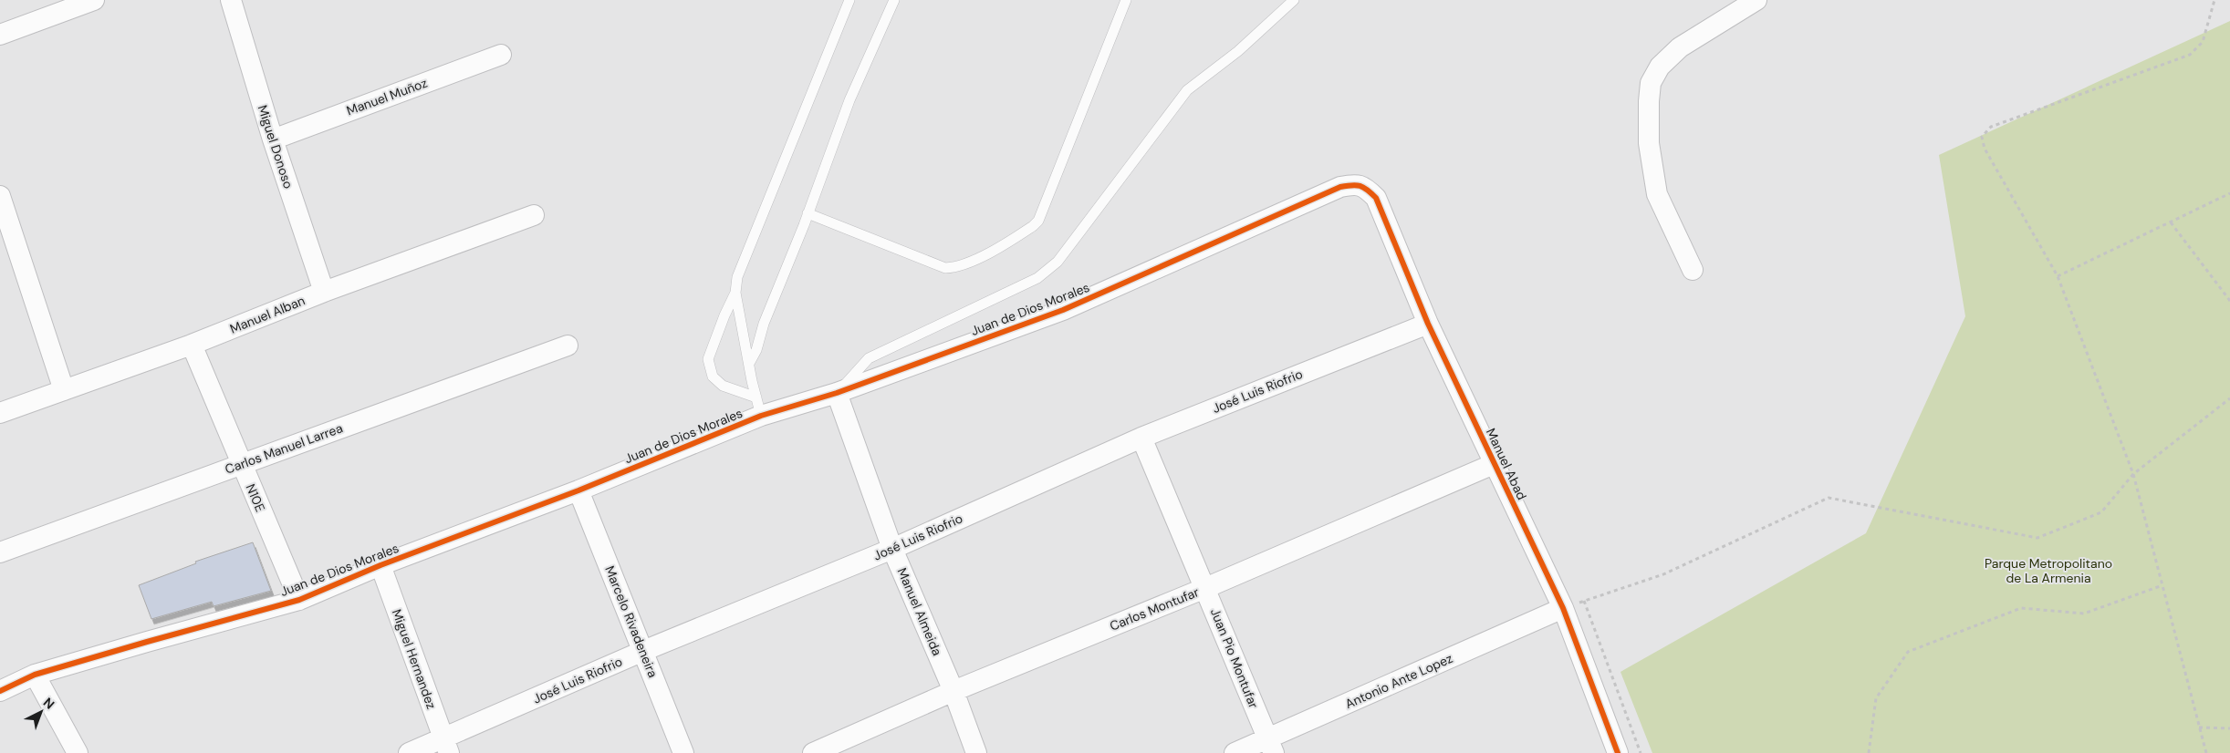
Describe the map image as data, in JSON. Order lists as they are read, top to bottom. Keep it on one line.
{"streets":{"street":["Manuel Muñoz","Miguel Donoso","Juan de Dios Morales","Manuel Alban","José Luis Riofrio","Carlos Manuel Larrea","Manuel Abad","N10E","Carlos Montufar","Manuel Almeida","Marcelo Rivadeneira","Juan Pio Montufar","Miguel Hernandez","Antonio Ante Lopez"]},"crossings":[["Manuel Muñoz","Miguel Donoso"],["Miguel Donoso","Manuel Alban"],["Juan de Dios Morales","Manuel Abad"],["Juan de Dios Morales","N10E"],["Juan de Dios Morales","Manuel Almeida"],["Juan de Dios Morales","Marcelo Rivadeneira"],["Juan de Dios Morales","Miguel Hernandez"],["Manuel Alban","N10E"],["José Luis Riofrio","Manuel Abad"],["José Luis Riofrio","Manuel Almeida"],["José Luis Riofrio","Marcelo Rivadeneira"],["José Luis Riofrio","Juan Pio Montufar"],["José Luis Riofrio","Miguel Hernandez"],["Carlos Manuel Larrea","N10E"],["Manuel Abad","Carlos Montufar"],["Manuel Abad","Antonio Ante Lopez"],["Carlos Montufar","Manuel Almeida"],["Carlos Montufar","Juan Pio Montufar"],["Juan Pio Montufar","Antonio Ante Lopez"]],"parks":["Parque Metropolitano de La Armenia"],"north":"top right"}
